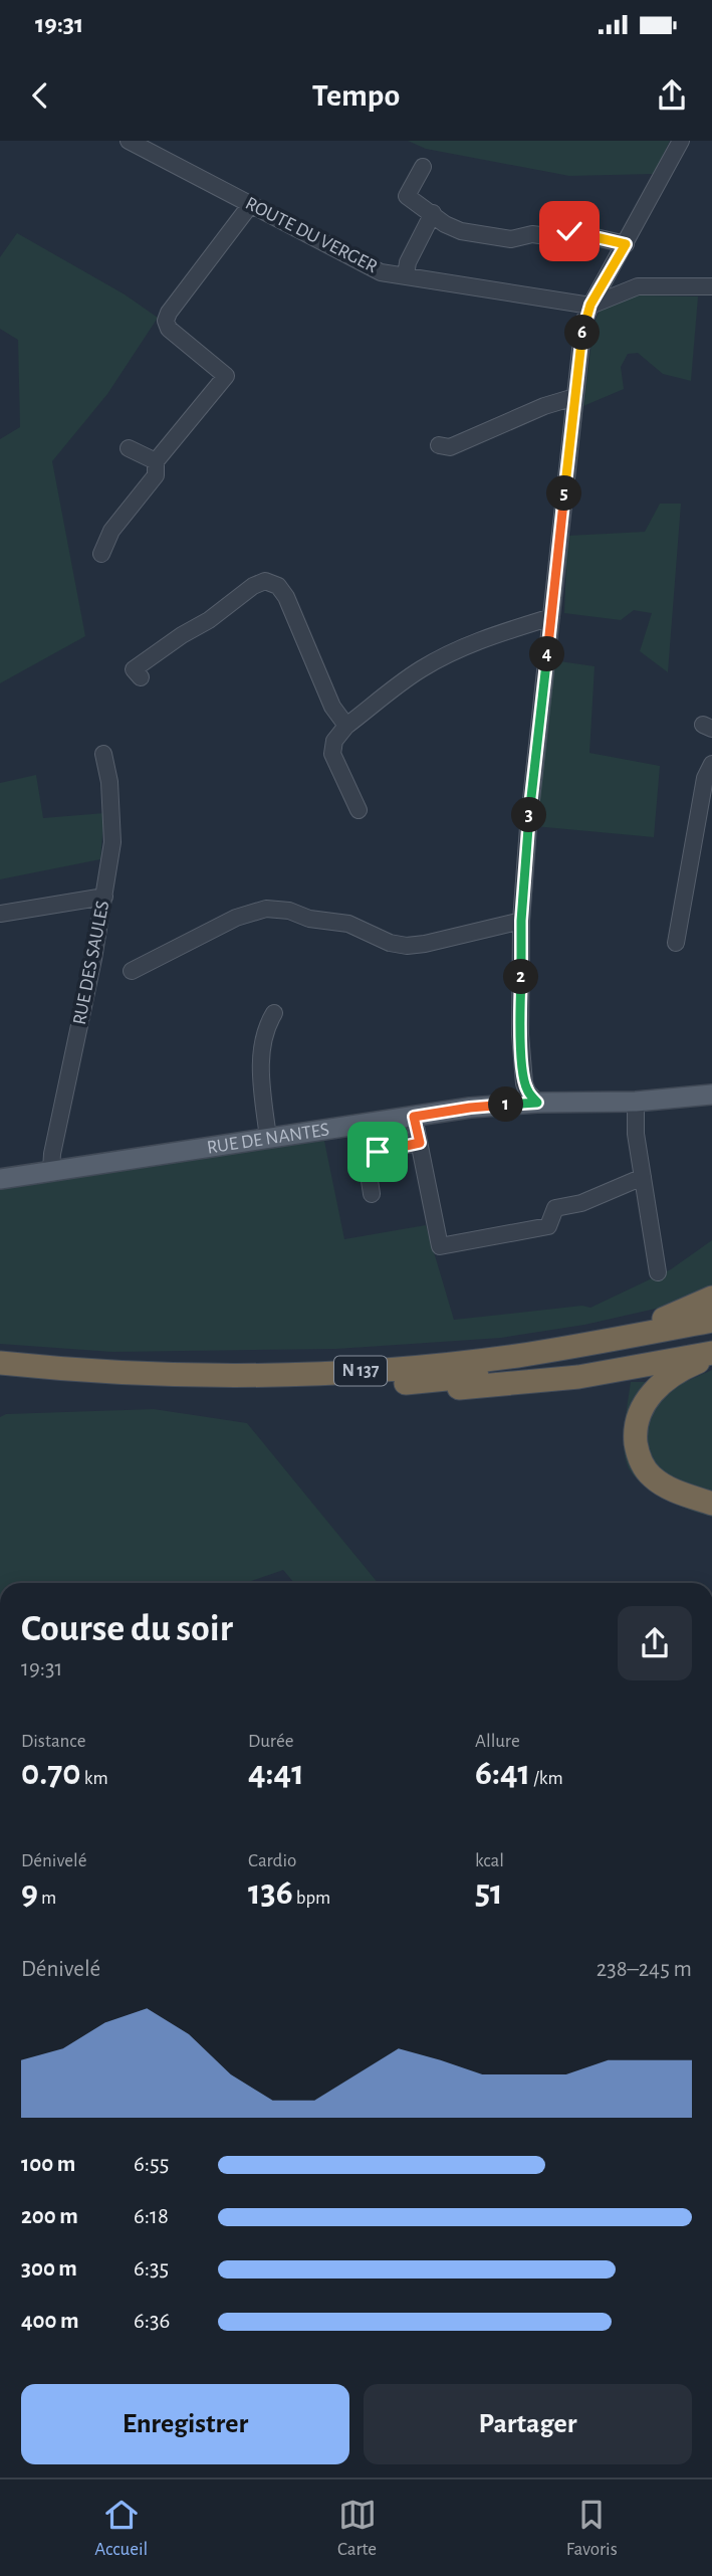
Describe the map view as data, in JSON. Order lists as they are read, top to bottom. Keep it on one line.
{"streets":{"highway":["N 137"],"main road":["RUE DE NANTES"],"street":["ROUTE DU VERGER","RUE DES SAULES"]},"crossings":[["RUE DES SAULES","RUE DE NANTES"]],"page":{"status":"19:31","header":"Tempo","pins":["6","5","4","3","2","1"],"heading":["Course du soir","19:31"],"stats":[["Distance","0.70 km"],["Durée","4:41"],["Allure","6:41 /km"],["Dénivelé","9 m"],["Cardio","136 bpm"],["kcal","51"]],"chart":["Dénivelé","238–245 m"],"list":[{"name":"100 m","note":"6:55"},{"name":"200 m","note":"6:18"},{"name":"300 m","note":"6:35"},{"name":"400 m","note":"6:36"}],"buttons":["Enregistrer","Partager"],"tabs":["Accueil","Carte","Favoris"]}}
